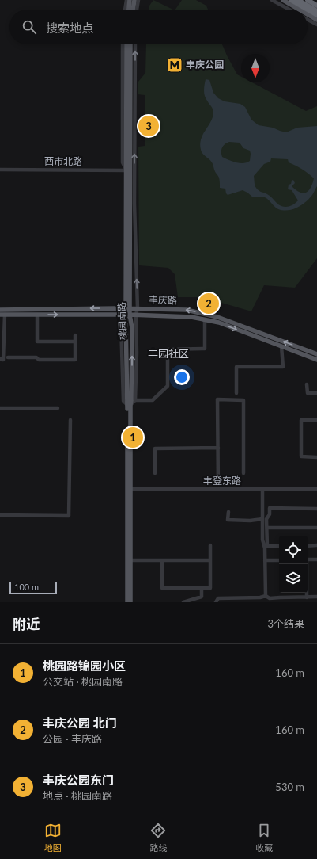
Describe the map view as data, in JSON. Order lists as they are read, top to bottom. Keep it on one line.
{"streets":{"main road":["丰庆路","桃园南路"],"street":["西市北路","丰登东路"]},"crossings":[["西市北路","桃园南路"],["丰庆路","桃园南路"],["桃园南路","丰登东路"]],"districts":["丰园社区"],"places":{"metro station":["丰庆公园"]},"scale_bar":"100 m","north":"bottom","page":{"search":"搜索地点","pins":["3","2","1"],"scale":"100 m","heading":["附近","3个结果"],"list":[{"mark":"1","name":"桃园路锦园小区","note":"公交站 · 桃园南路","value":"160 m"},{"mark":"2","name":"丰庆公园 北门","note":"公园 · 丰庆路","value":"160 m"},{"mark":"3","name":"丰庆公园东门","note":"地点 · 桃园南路","value":"530 m"}],"nav":["地图","路线","收藏"]}}
